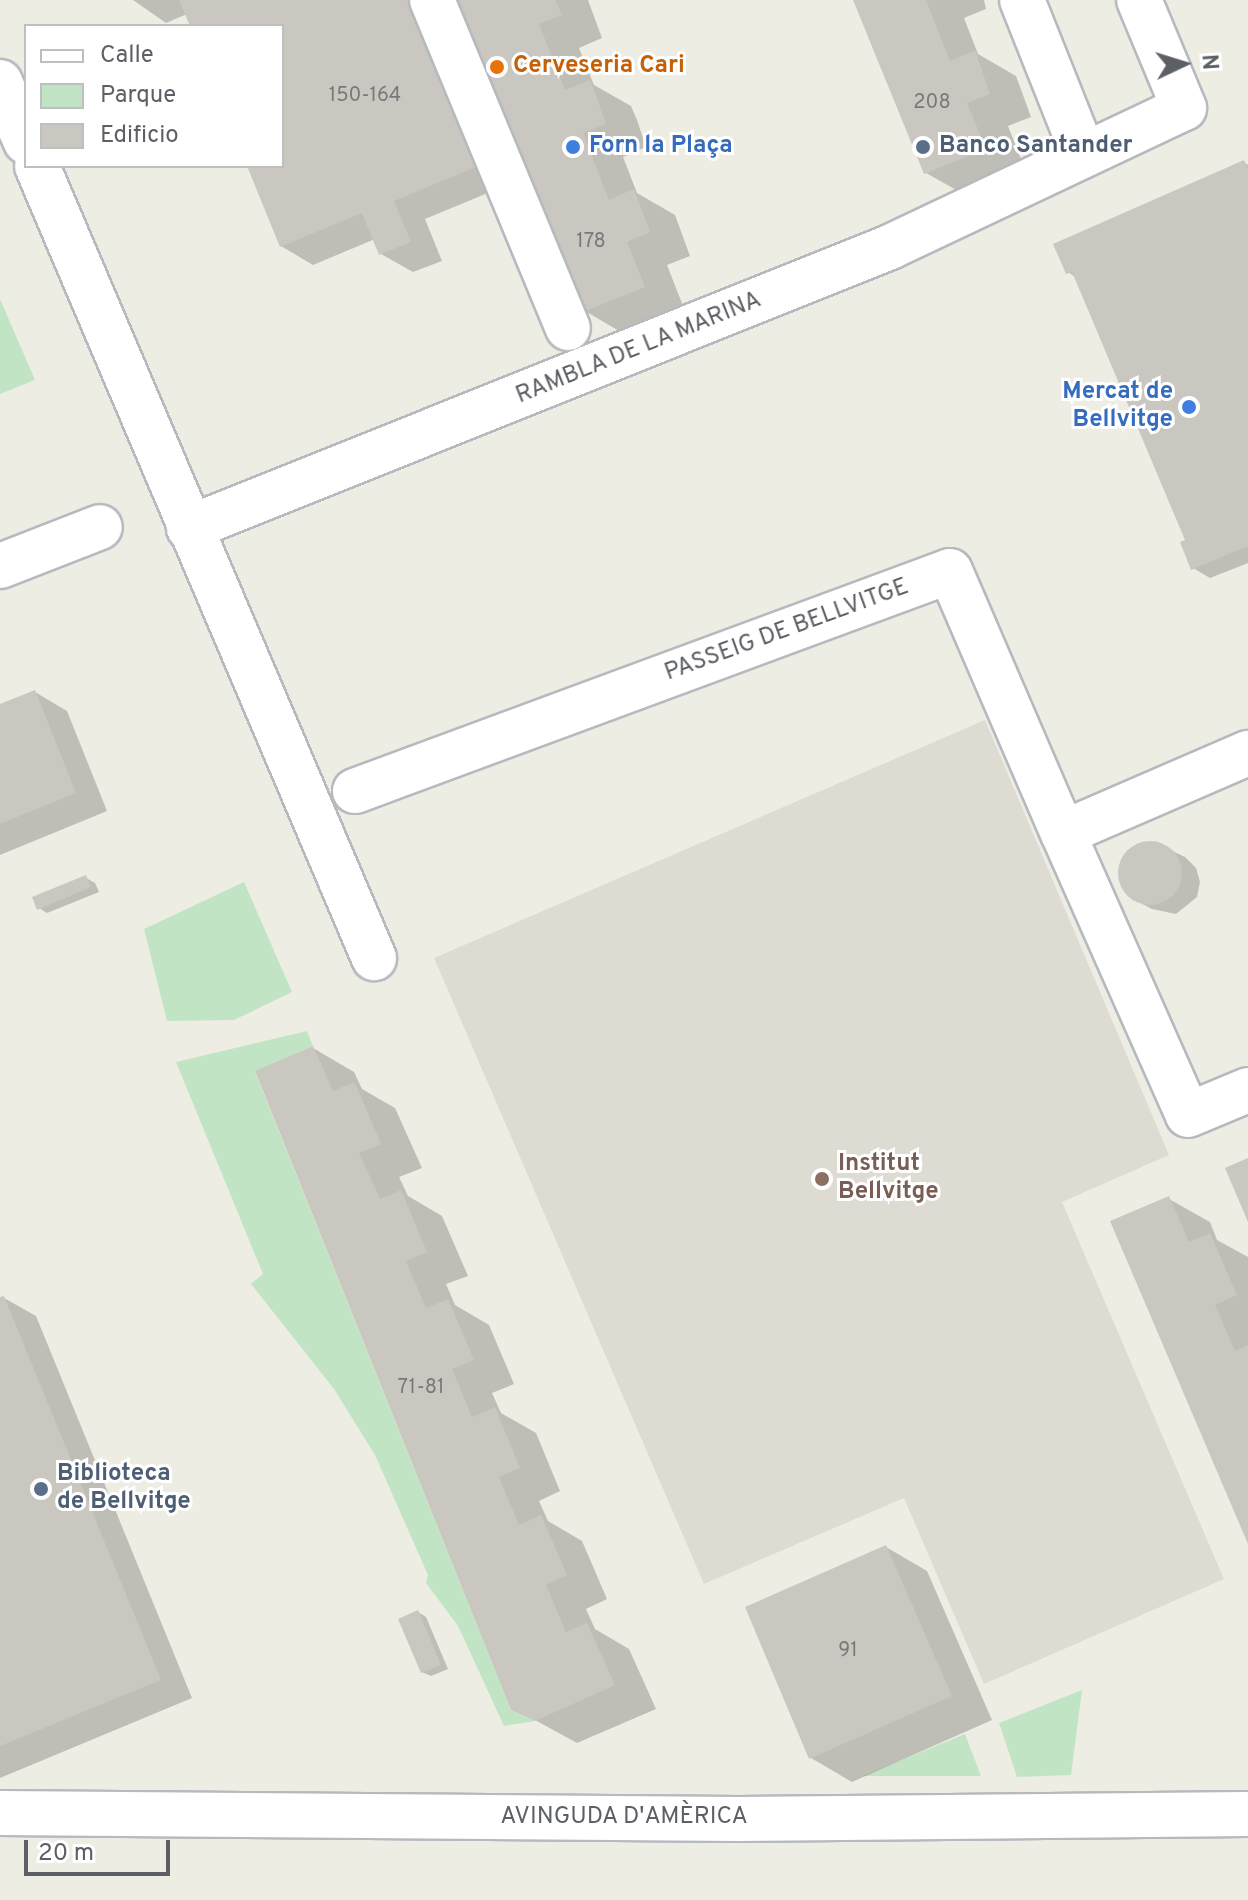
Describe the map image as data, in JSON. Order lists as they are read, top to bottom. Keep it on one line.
{"streets":{"street":["RAMBLA DE LA MARINA","PASSEIG DE BELLVITGE","AVINGUDA D'AMÈRICA"]},"places":["Cerveseria Cari","Forn la Plaça","Banco Santander","Mercat de Bellvitge","Institut Bellvitge","Biblioteca de Bellvitge"],"house_numbers":["150-164","208","178","71-81","91"],"legend":["Calle","Parque","Edificio"],"scale_bar":"20 m","north":"right"}
